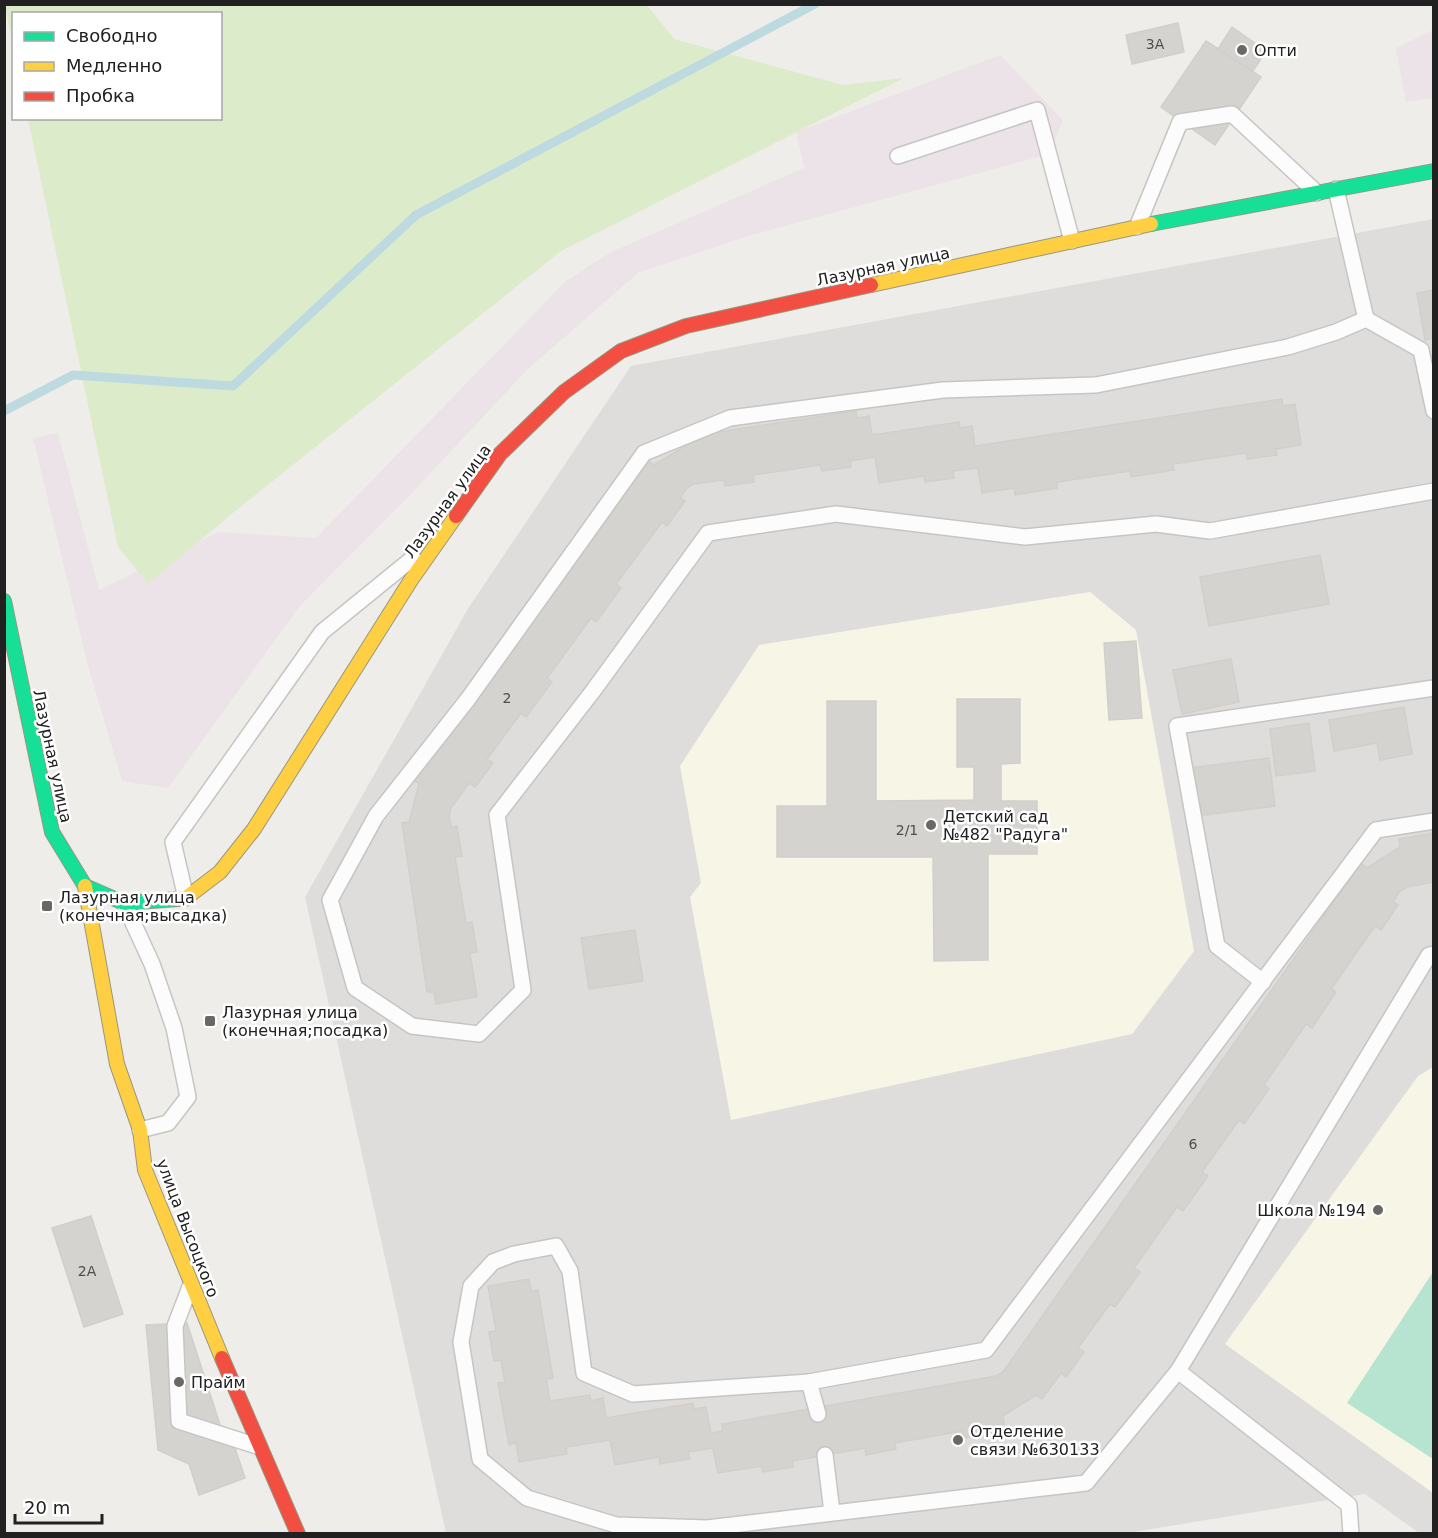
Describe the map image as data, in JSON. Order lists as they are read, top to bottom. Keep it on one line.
{"streets":{"street":["Лазурная улица","улица Высоцкого"]},"crossings":[["Лазурная улица","улица Высоцкого"]],"places":{"other":["Опти","Детский сад №482 \"Радуга\"","Школа №194","Прайм","Отделение связи №630133"],"transit":["Лазурная улица (конечная;высадка)","Лазурная улица (конечная;посадка)"]},"house_numbers":["3А","2","2/1","6","2А"],"legend":["Свободно","Медленно","Пробка"],"scale_bar":"20 m"}
